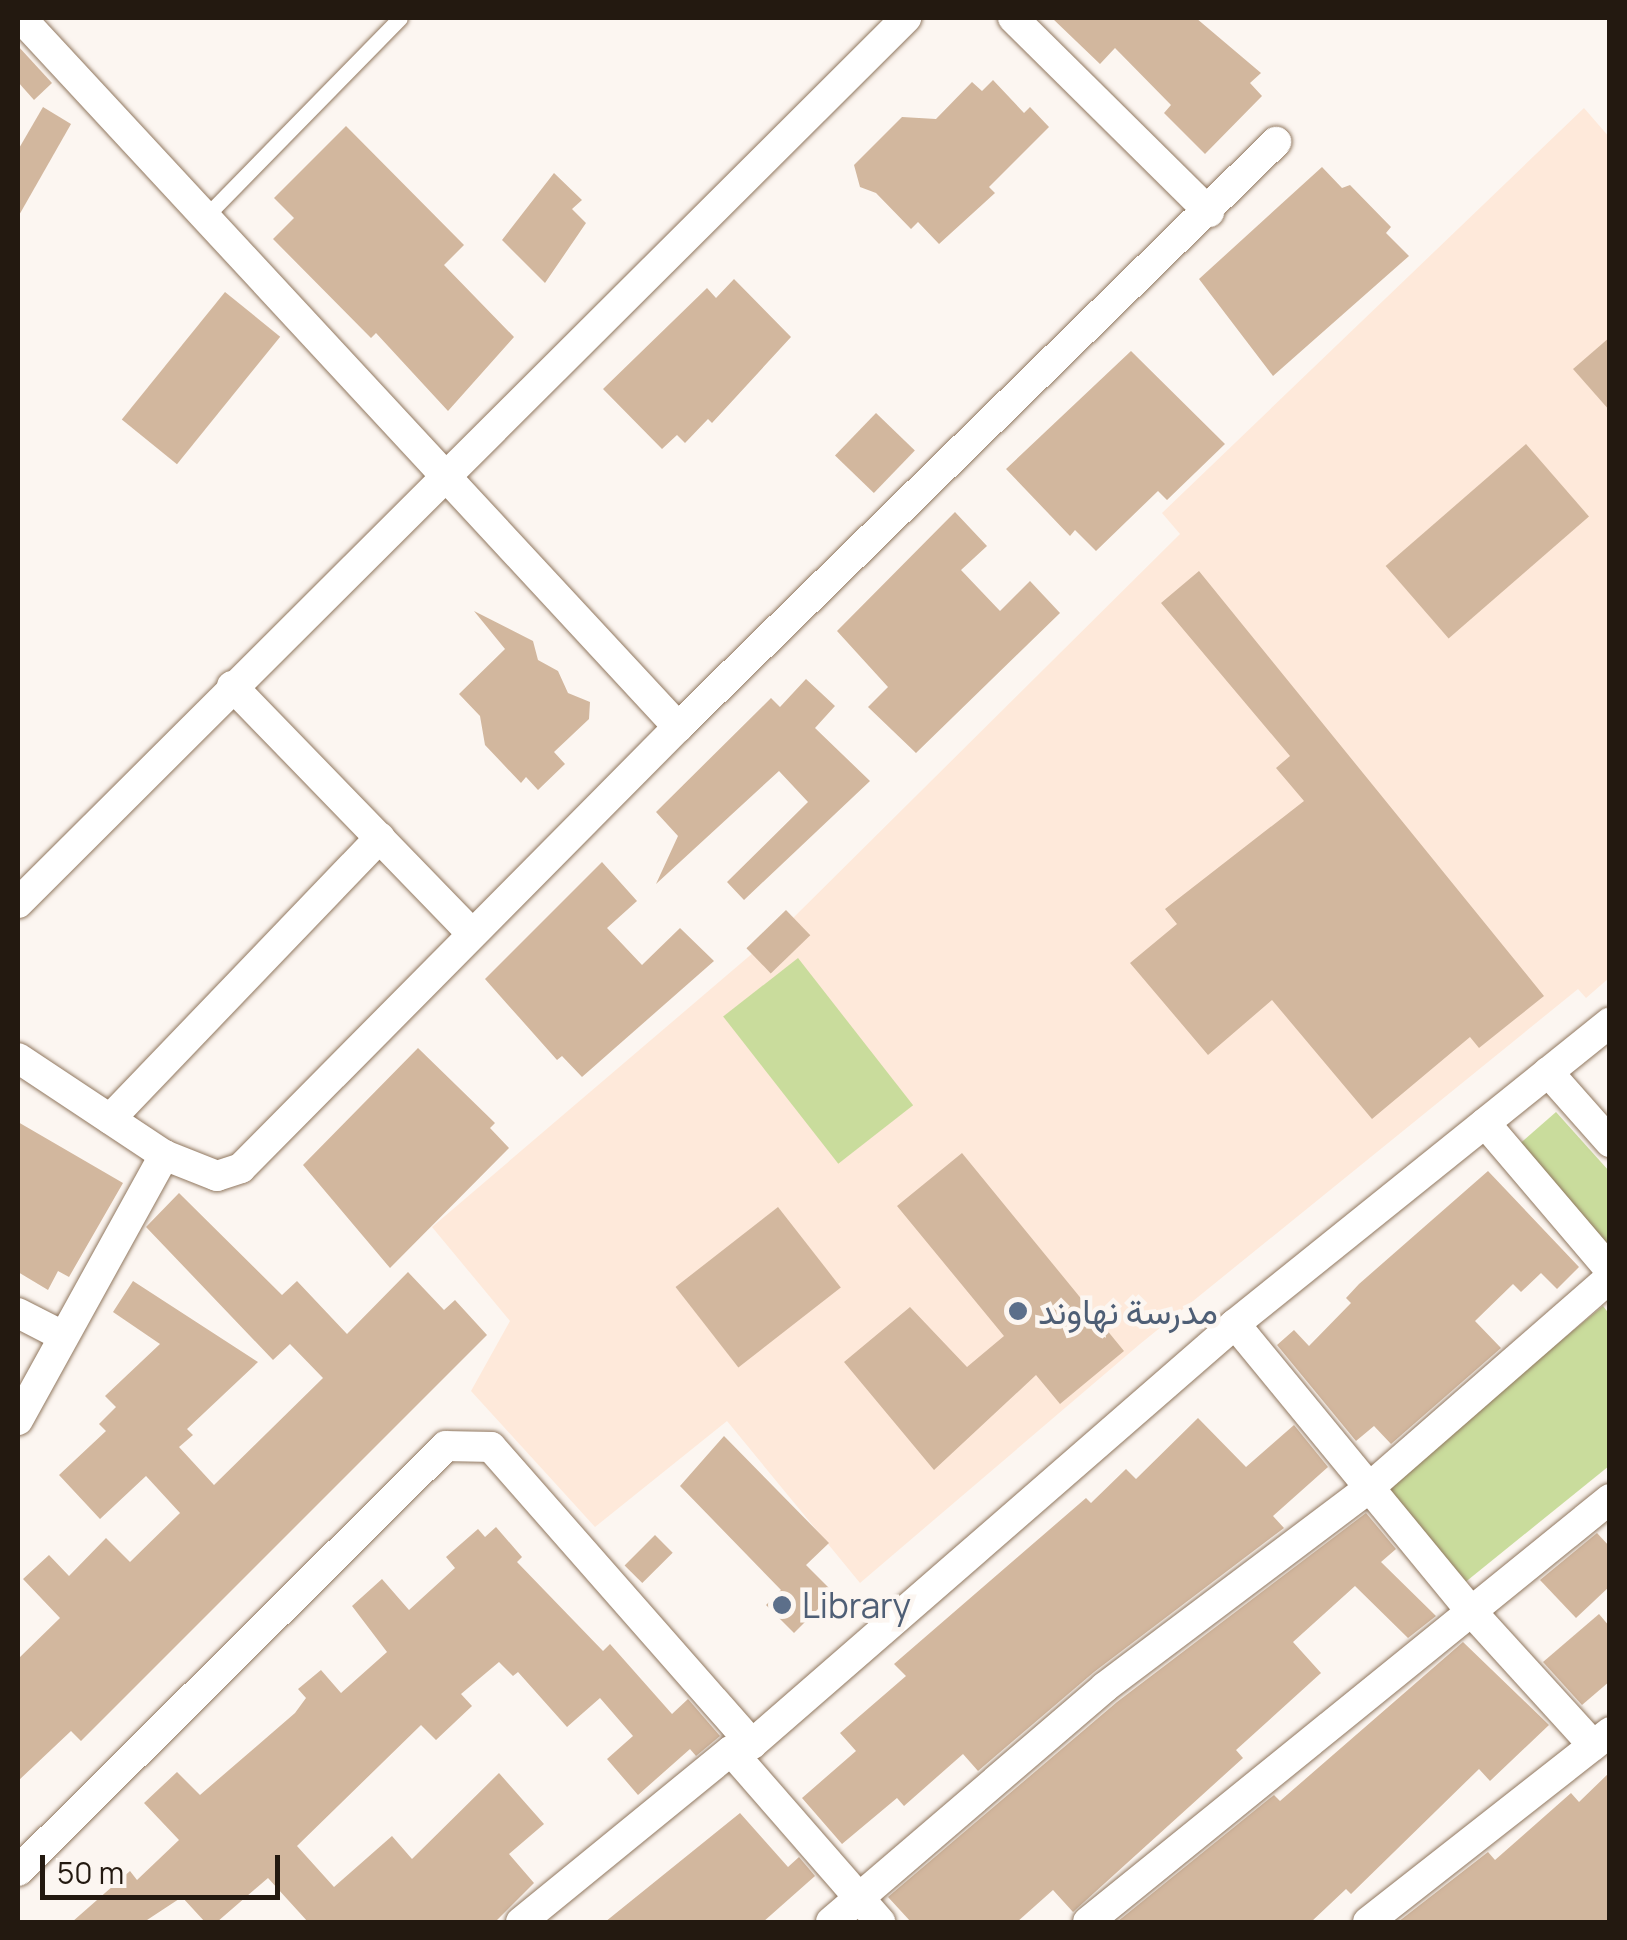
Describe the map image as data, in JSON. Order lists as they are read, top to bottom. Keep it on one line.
{"places":["مدرسة نهاوند","Library"],"scale_bar":"50 m"}
